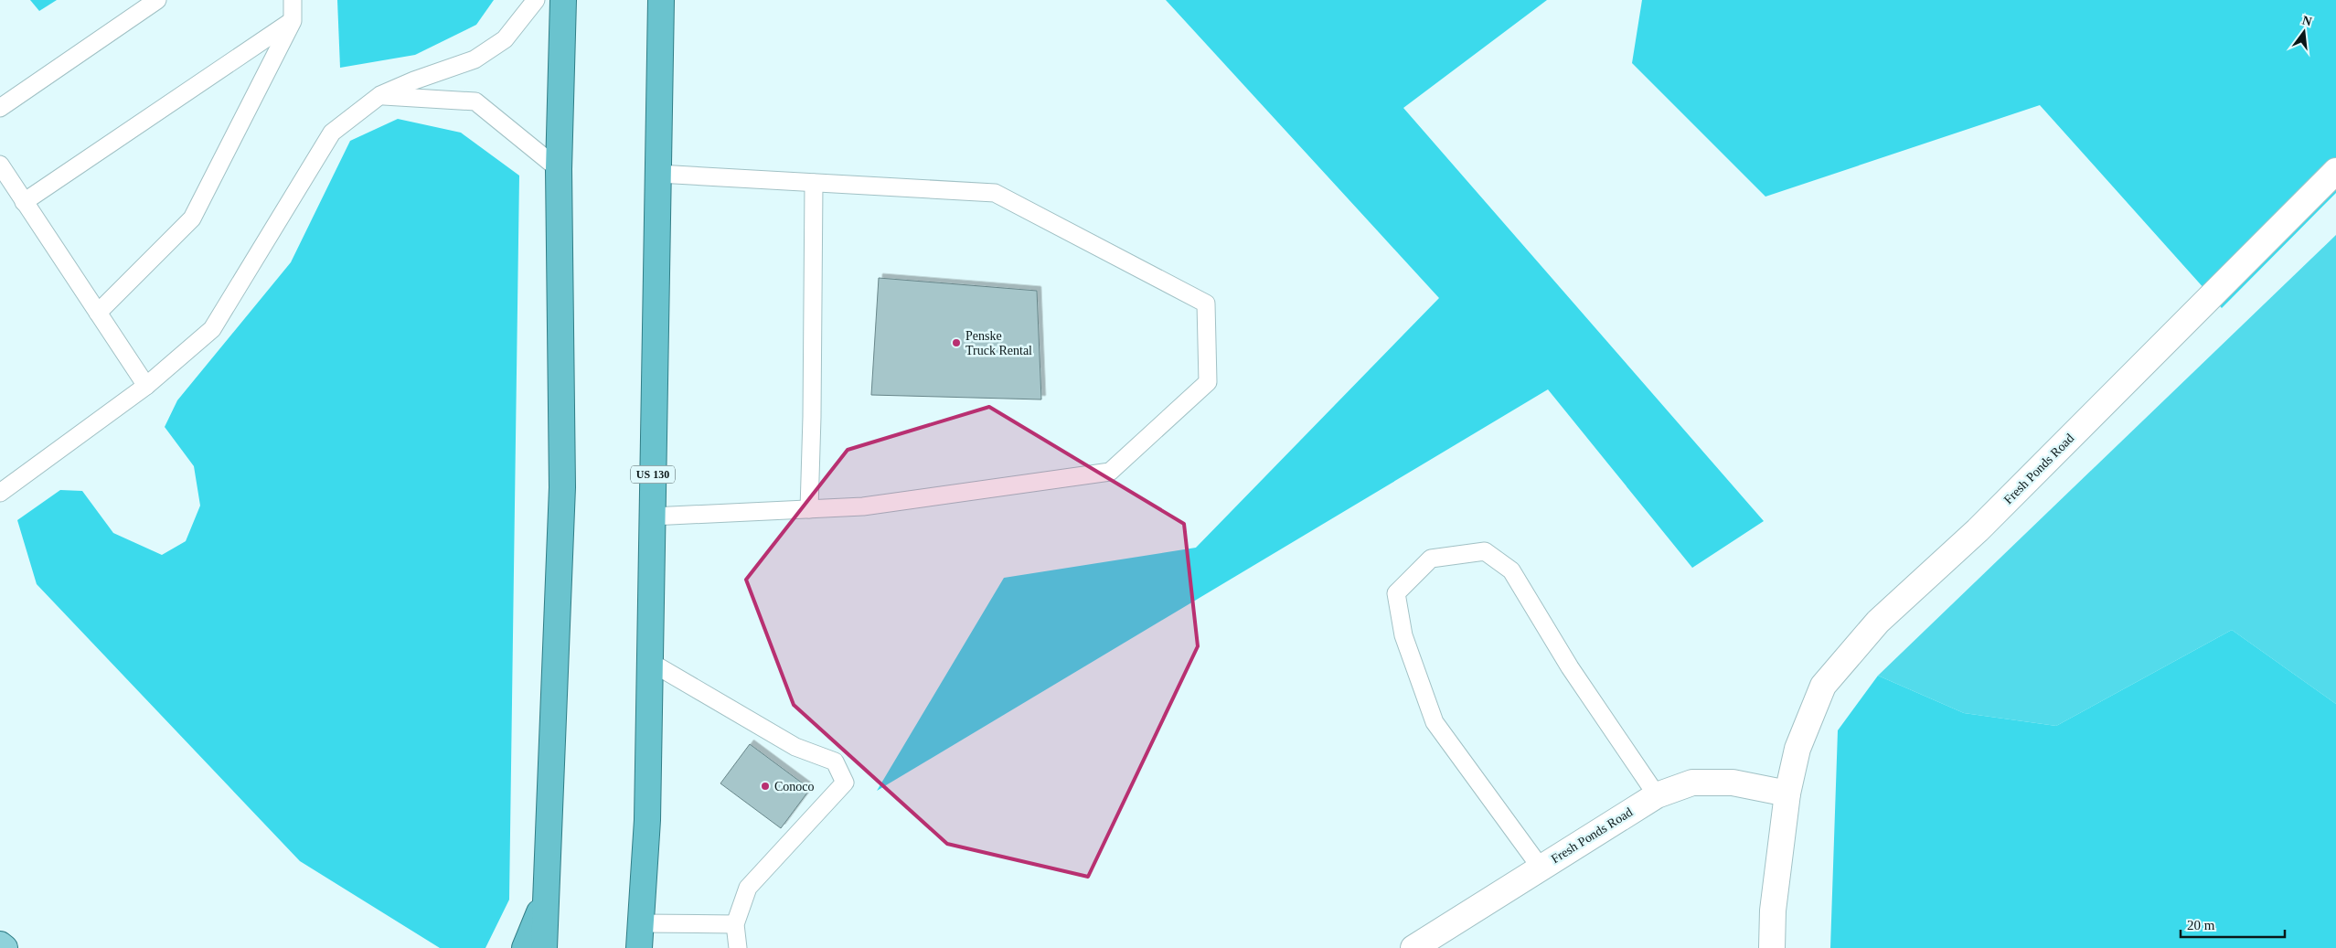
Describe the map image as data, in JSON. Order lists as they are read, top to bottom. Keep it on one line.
{"streets":{"highway":["US 130"],"street":["Fresh Ponds Road"]},"places":["Penske Truck Rental","Conoco"],"scale_bar":"20 m","north":"top"}
